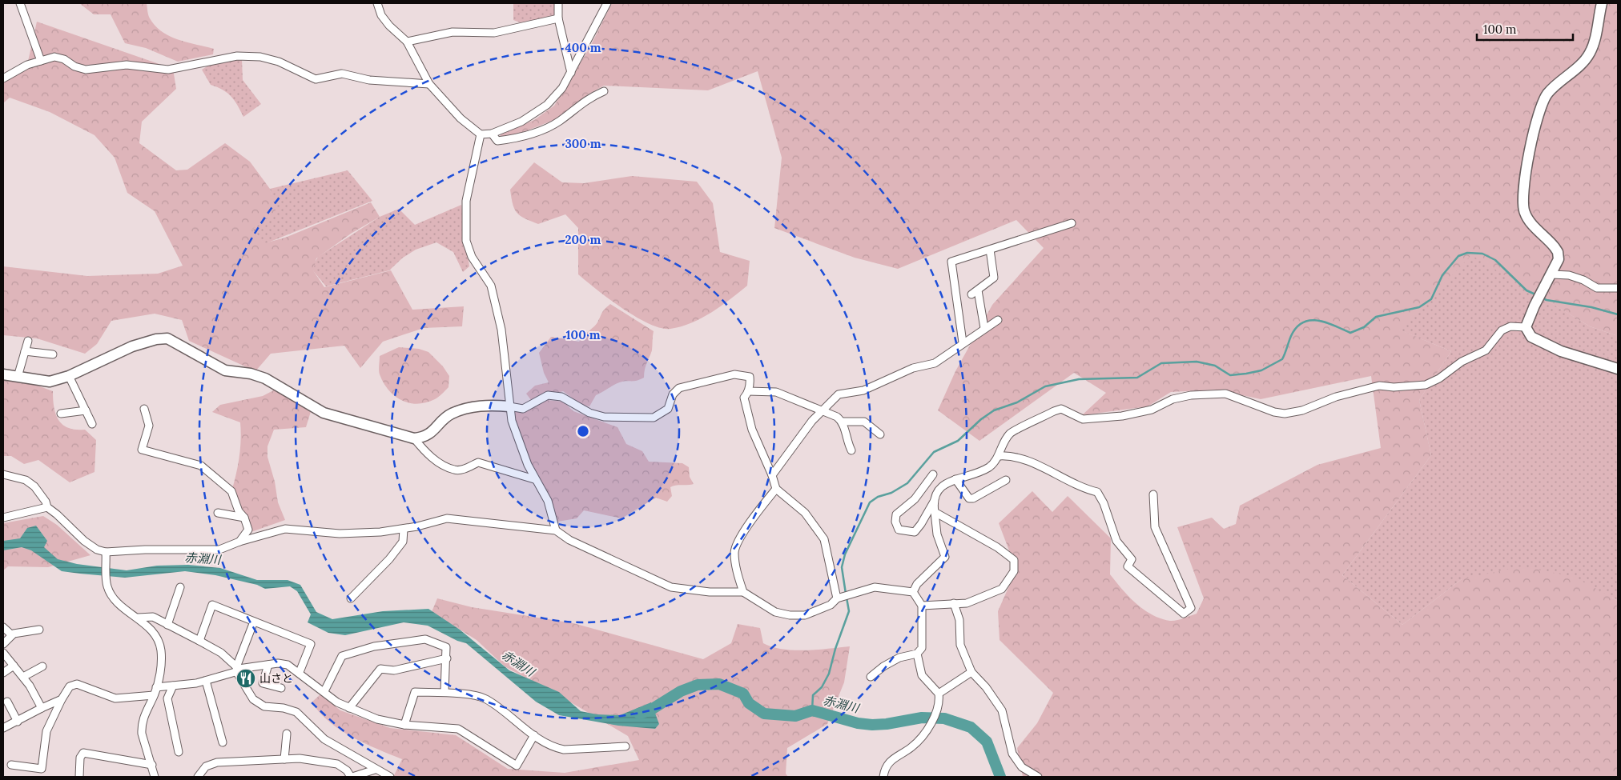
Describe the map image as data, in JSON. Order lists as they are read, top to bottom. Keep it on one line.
{"water":["赤淵川"],"places":{"restaurant":["山さと"]},"scale_bar":"100 m","rings":["400 m","300 m","200 m","100 m"]}
